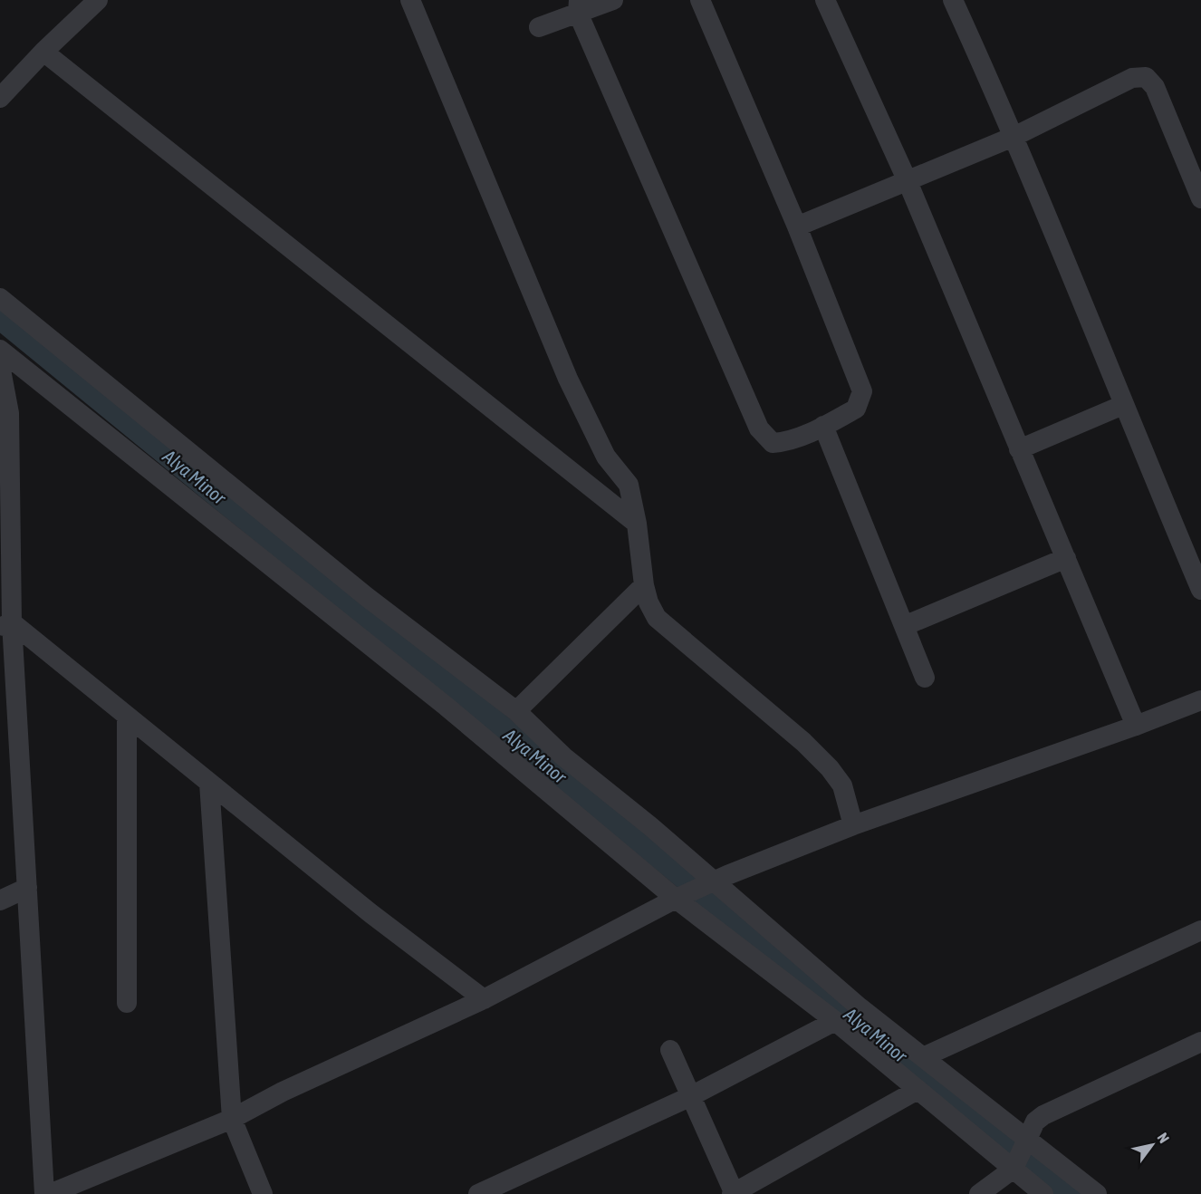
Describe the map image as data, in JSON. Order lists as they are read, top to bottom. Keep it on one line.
{"water":["Alya Minor"],"north":"top right"}
